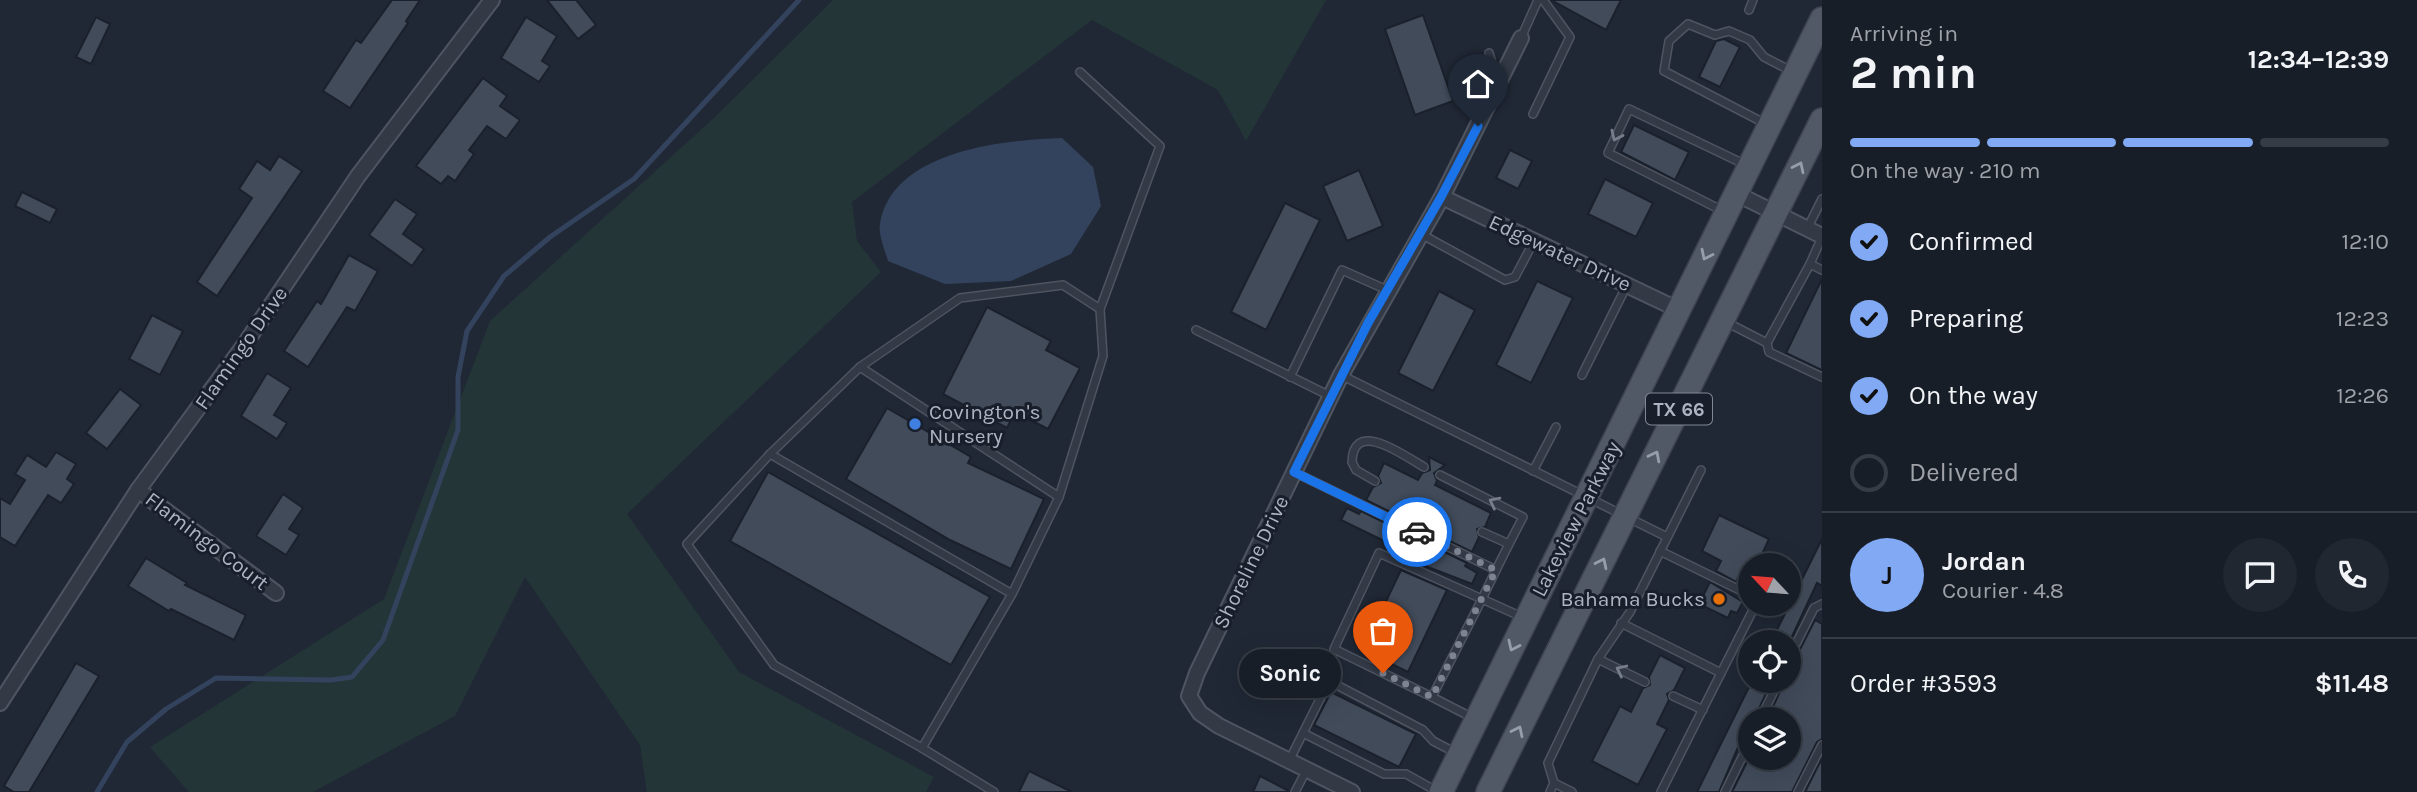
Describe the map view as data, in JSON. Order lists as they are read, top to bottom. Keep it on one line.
{"streets":{"main road":["TX 66","Lakeview Parkway"],"street":["Edgewater Drive","Flamingo Drive","Flamingo Court","Shoreline Drive"]},"crossings":[["Edgewater Drive","Lakeview Parkway"],["Edgewater Drive","Shoreline Drive"],["Flamingo Drive","Flamingo Court"]],"places":["Covington's Nursery","Bahama Bucks","Sonic"],"north":"top left","page":{"heading":["2 min","Arriving in","12:34–12:39"],"panel":["Jordan","Courier · 4.8","Order #3593","$11.48"],"bar":"On the way · 210 m","list":[["Confirmed","12:10"],["Preparing","12:23"],["On the way","12:26"],"Delivered"],"round":"J","bubble":"Sonic"}}
